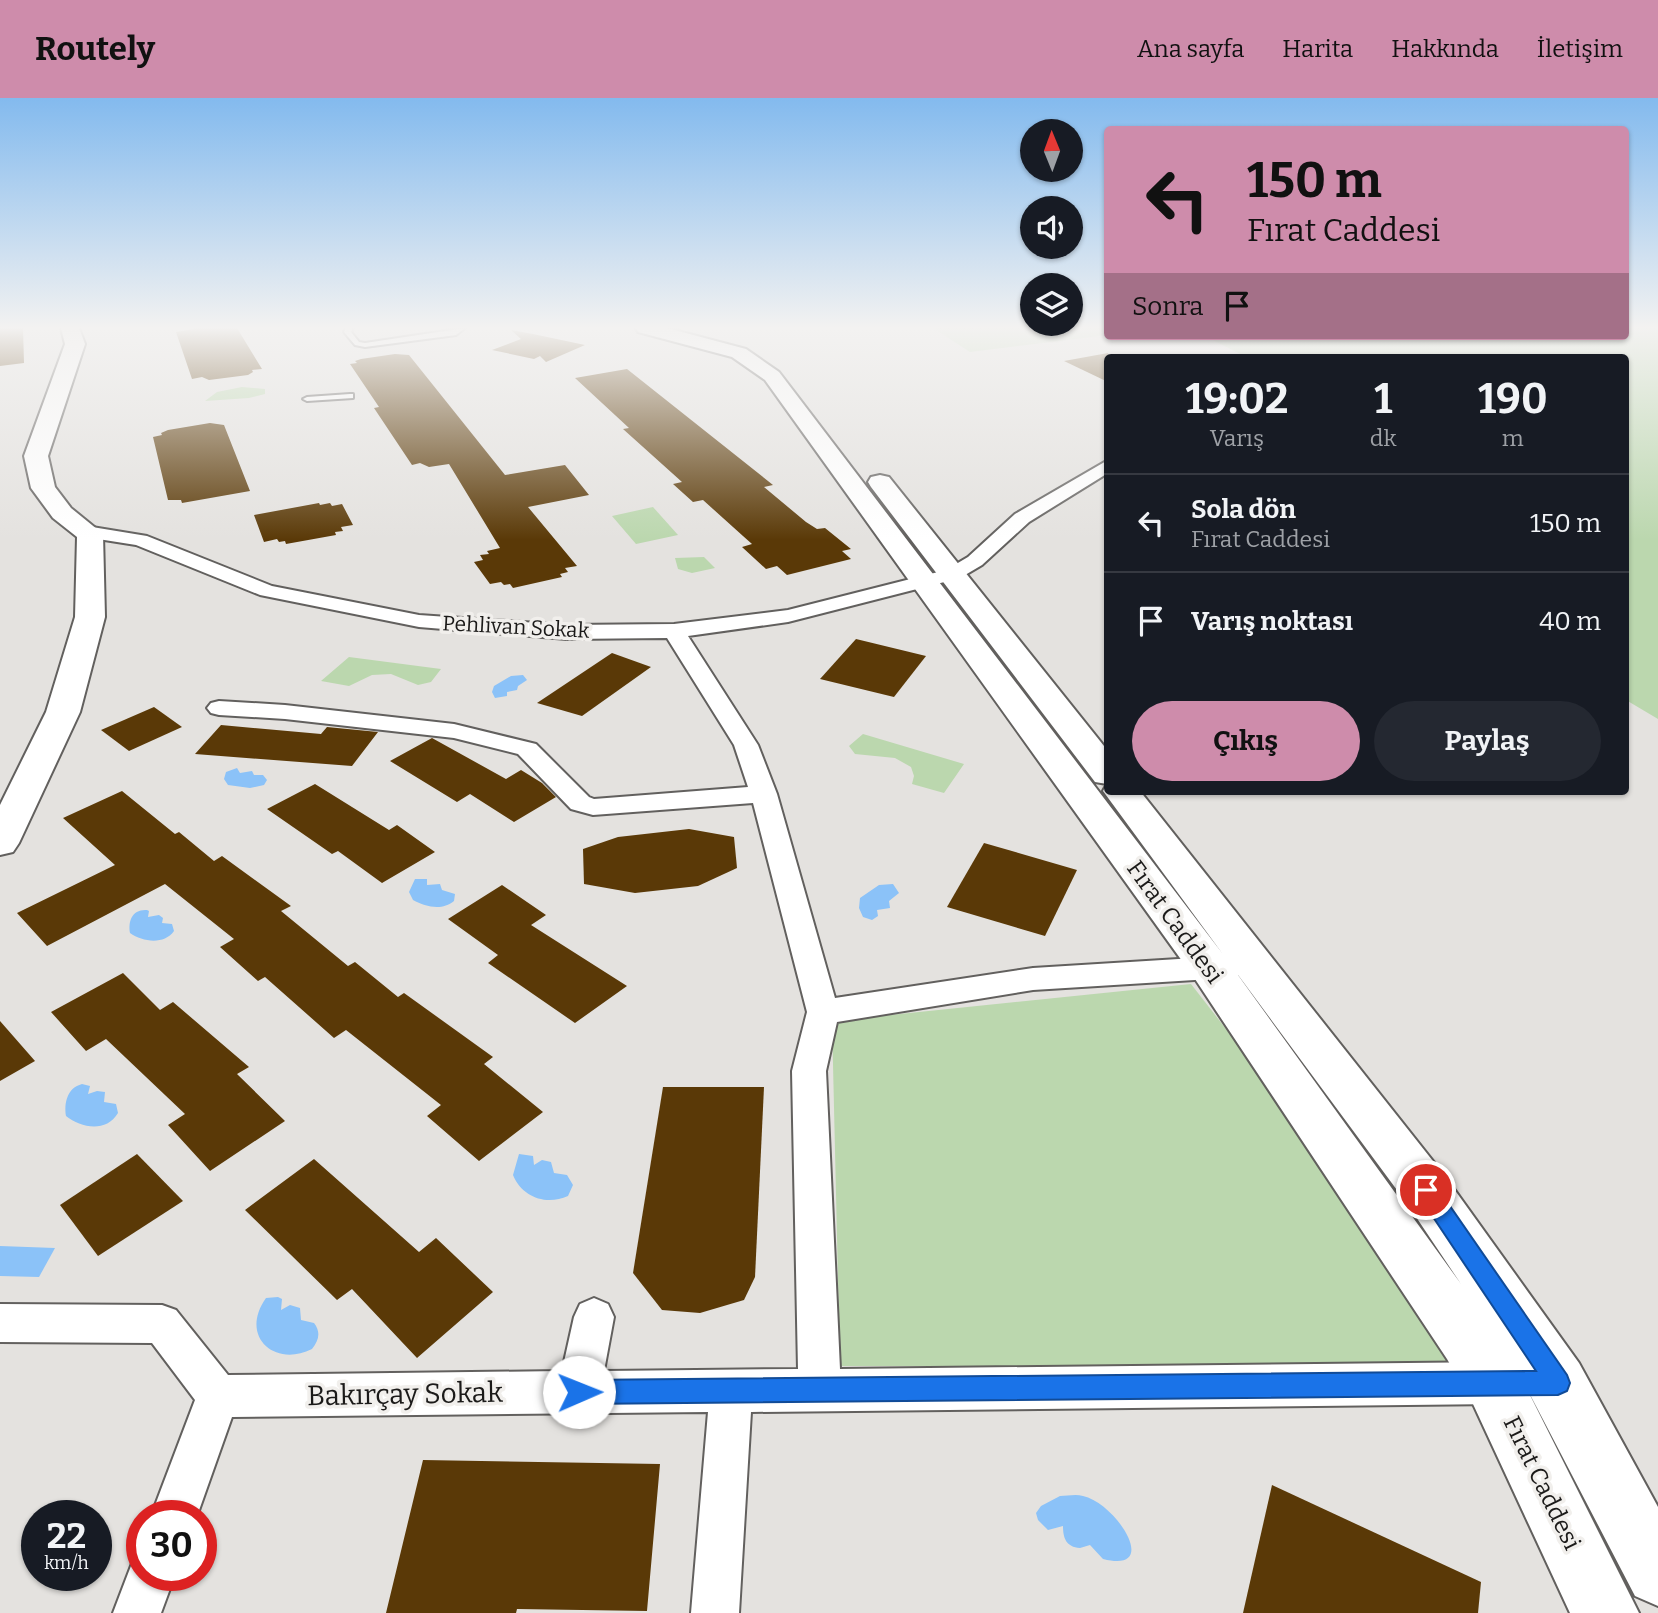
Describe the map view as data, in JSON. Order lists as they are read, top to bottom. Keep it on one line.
{"streets":{"main road":["Fırat Caddesi"],"street":["Pehlivan Sokak","Bakırçay Sokak"]},"crossings":[["Pehlivan Sokak","Fırat Caddesi"],["Fırat Caddesi","Bakırçay Sokak"]],"north":"top","page":{"header":"Routely","nav":["Ana sayfa","Harita","Hakkında","İletişim"],"turn":["150 m","Fırat Caddesi"],"then":"Sonra","eta":["19:02","Varış","1","dk","190","m"],"list":[{"name":"Sola dön","note":"Fırat Caddesi","value":"150 m"},{"name":"Varış noktası","value":"40 m"}],"buttons":["Çıkış","Paylaş"],"speed":"22 km/h","limit":"30"}}
